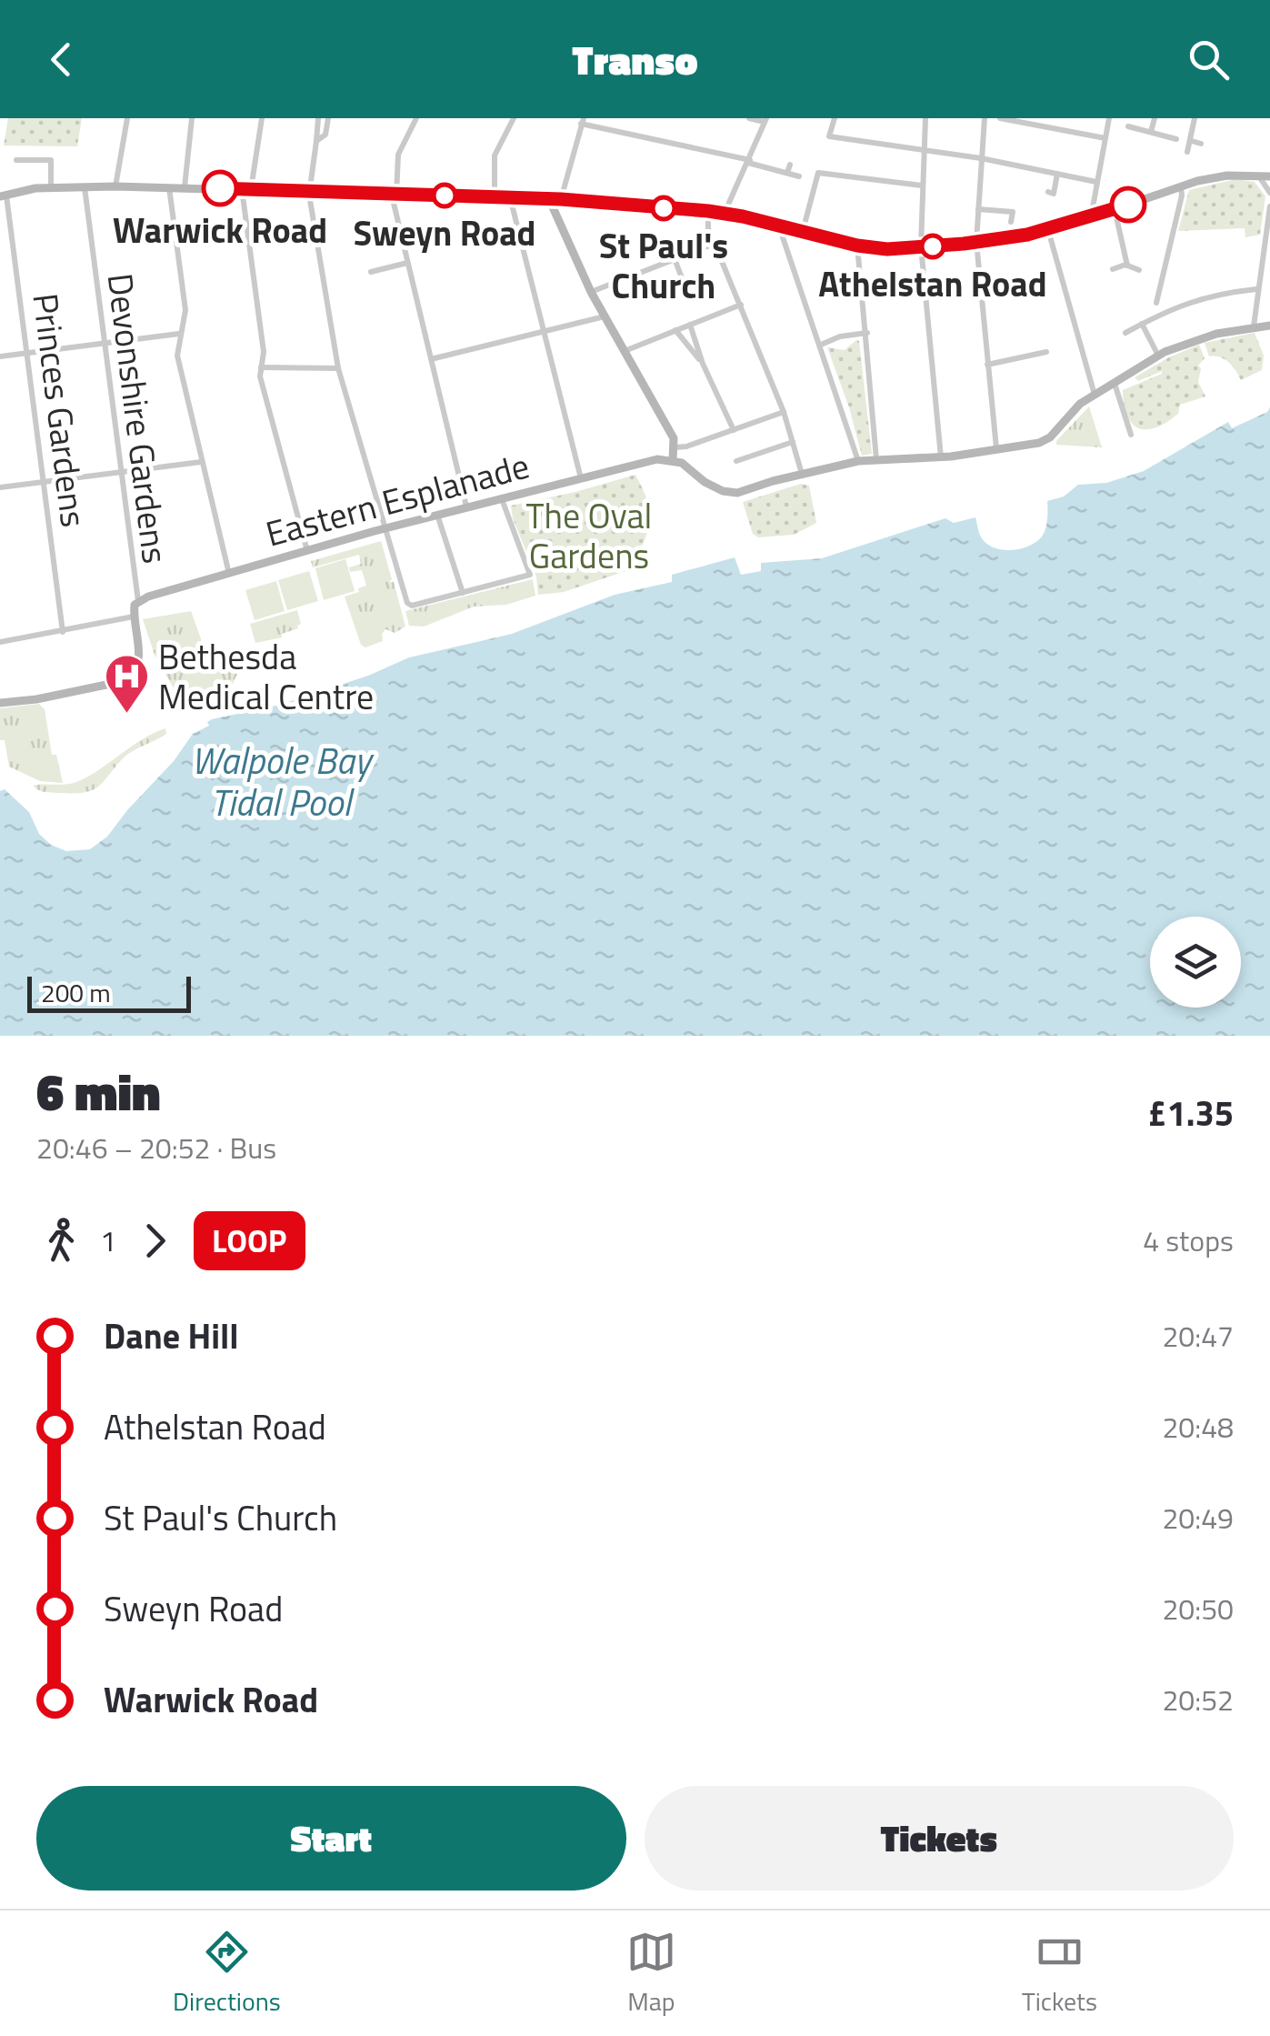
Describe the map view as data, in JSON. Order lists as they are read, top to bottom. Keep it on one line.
{"streets":{"main road":["Eastern Esplanade"],"street":["Princes Gardens","Devonshire Gardens"]},"crossings":[["Devonshire Gardens","Eastern Esplanade"]],"water":["Walpole Bay Tidal Pool"],"parks":["The Oval Gardens"],"places":{"other":["Warwick Road","Sweyn Road","St Paul's Church","Athelstan Road"],"hospital":["Bethesda Medical Centre"]},"lines":["bus line LOOP"],"scale_bar":"200 m","page":{"header":"Transo","scale":"200 m","heading":["6 min","20:46 – 20:52 · Bus","£1.35"],"legs":["1","LOOP","4 stops"],"list":[{"name":"Dane Hill","value":"20:47"},{"name":"Athelstan Road","value":"20:48"},{"name":"St Paul's Church","value":"20:49"},{"name":"Sweyn Road","value":"20:50"},{"name":"Warwick Road","value":"20:52"}],"buttons":["Start","Tickets"],"tabs":["Directions","Map","Tickets"]}}
